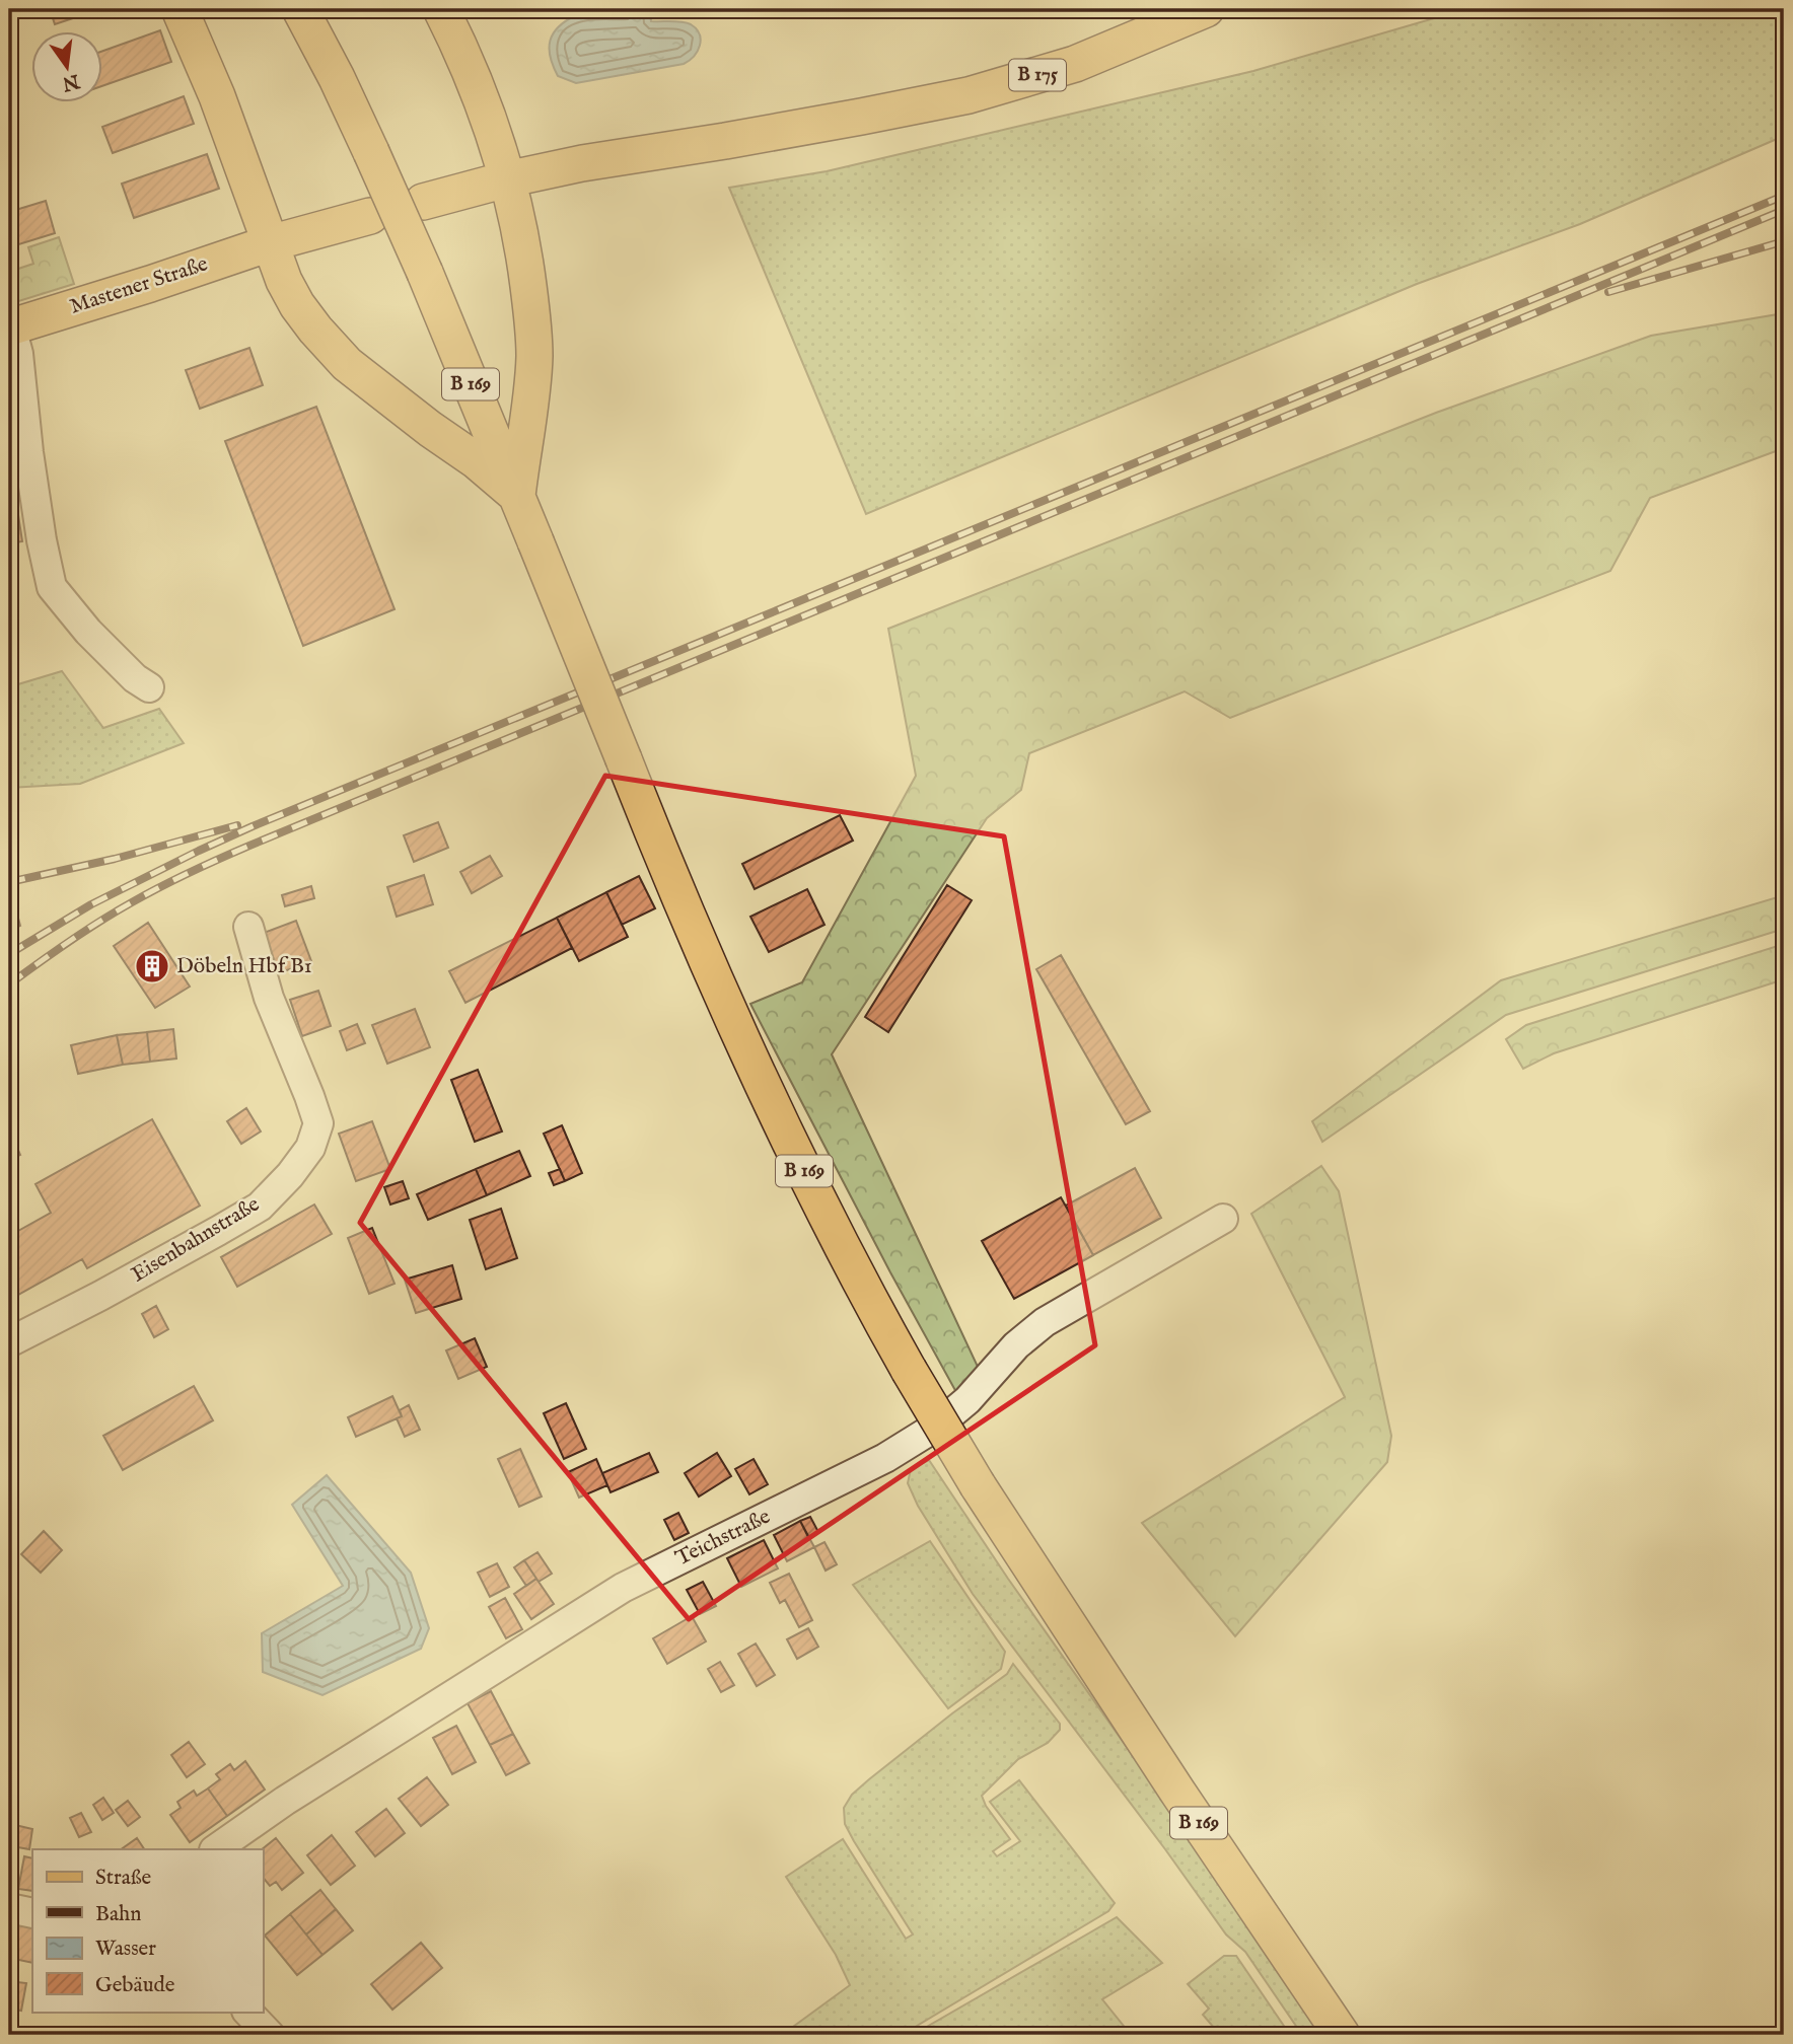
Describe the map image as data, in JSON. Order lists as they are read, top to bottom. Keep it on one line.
{"streets":{"main road":["B 175","Mastener Straße","B 169"],"street":["Eisenbahnstraße","Teichstraße"]},"places":{"building":["Döbeln Hbf B1"]},"legend":["Straße","Bahn","Wasser","Gebäude"],"north":"bottom"}
